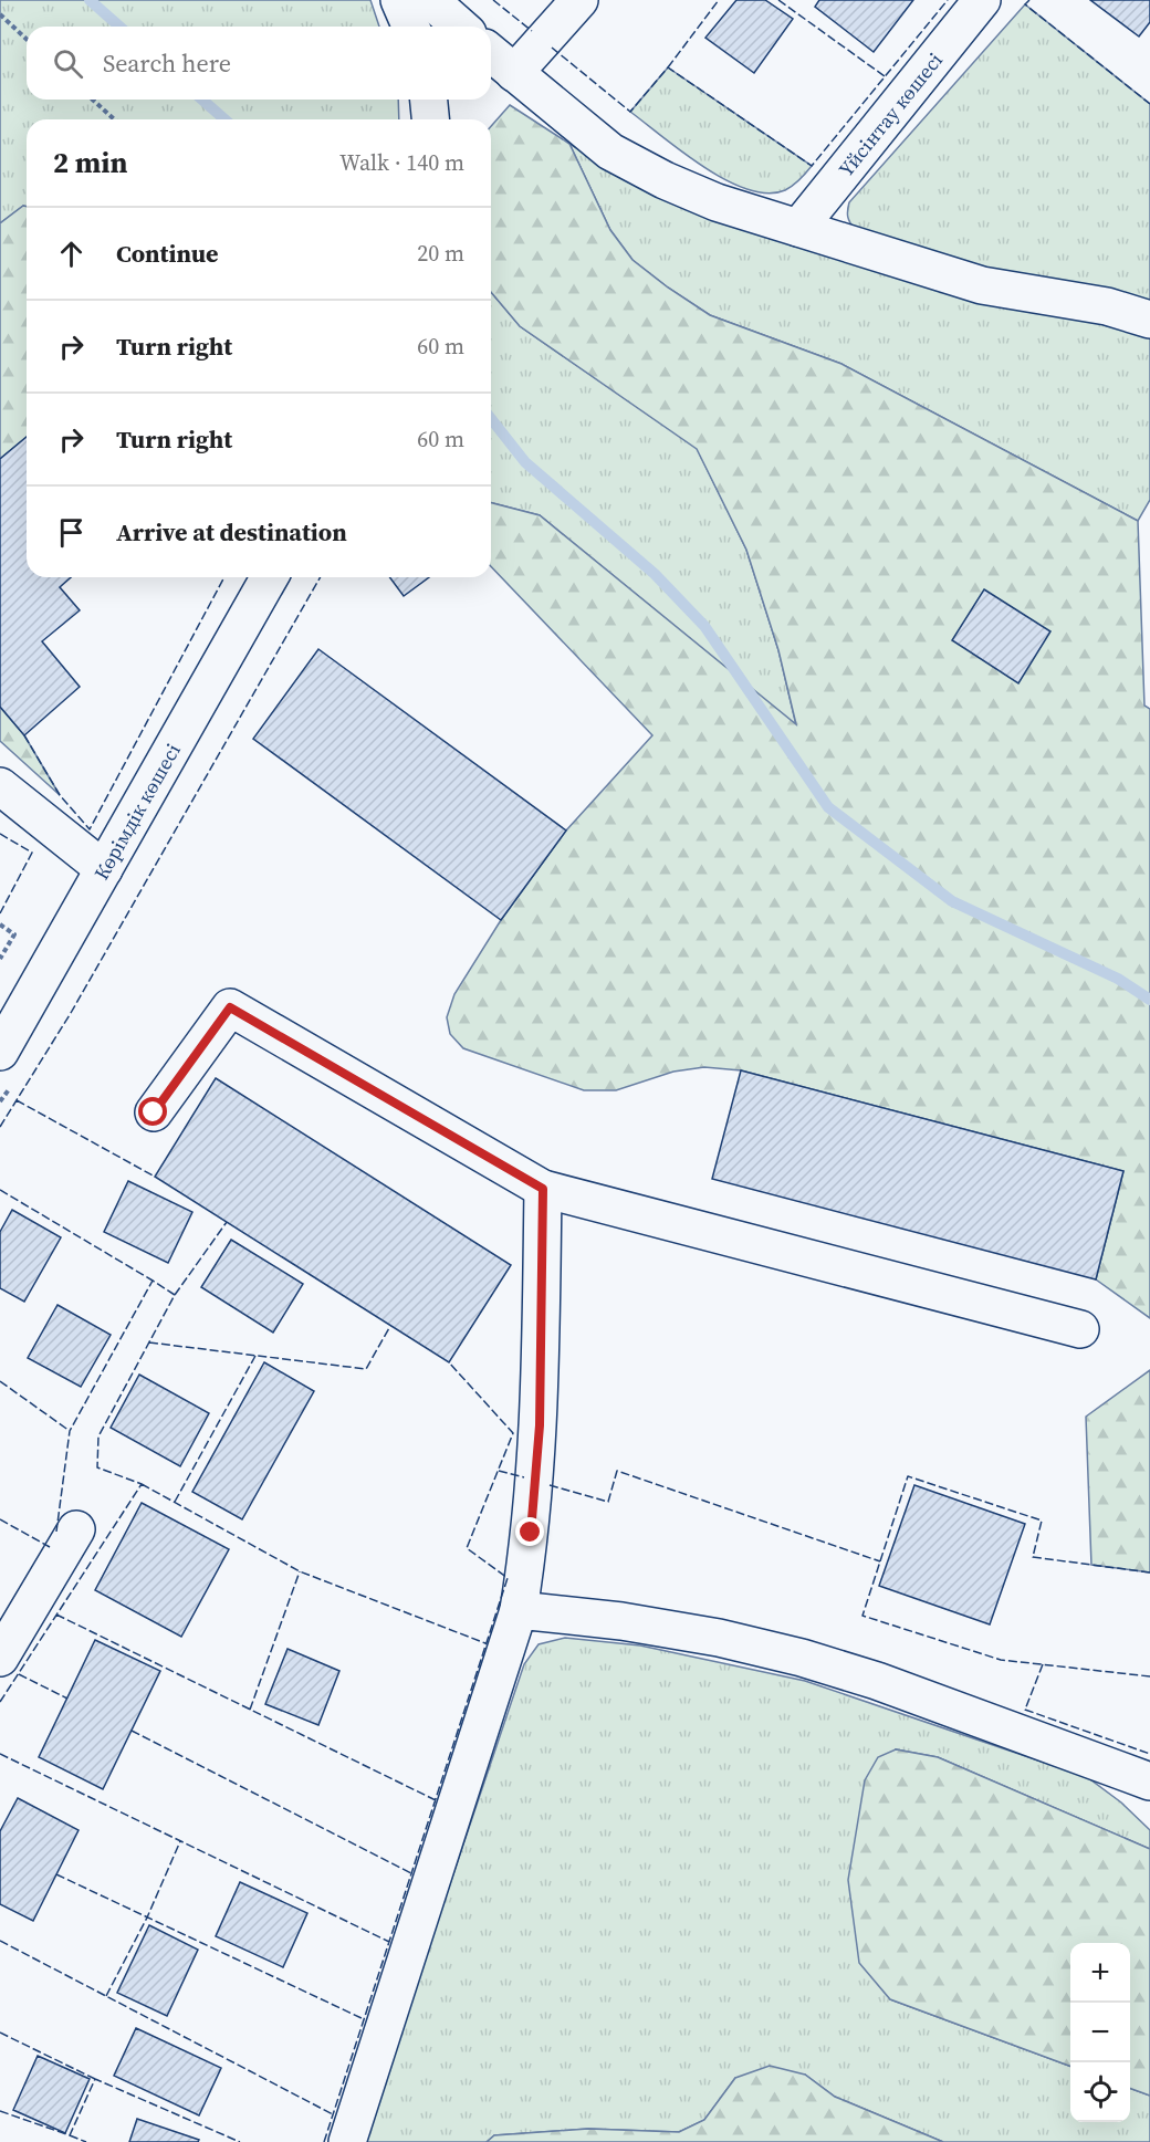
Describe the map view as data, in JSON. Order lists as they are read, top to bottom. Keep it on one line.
{"streets":{"street":["Үйсінтау көшесі","Көрімдік көшесі"]},"page":{"search":"Search here","heading":["2 min","Walk · 140 m"],"list":[["Continue","20 m"],["Turn right","60 m"],["Turn right","60 m"],"Arrive at destination"],"map_buttons":["+","−"]}}
